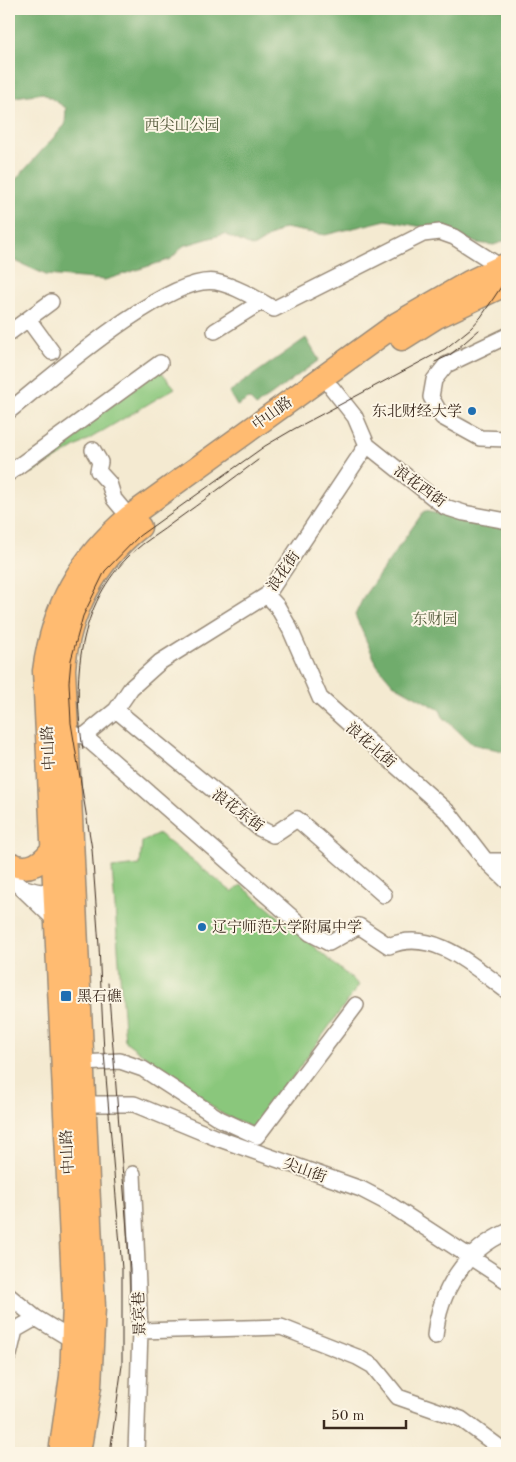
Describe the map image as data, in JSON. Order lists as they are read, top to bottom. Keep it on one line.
{"streets":{"highway":["中山路"],"street":["浪花西街","浪花街","浪花北街","浪花东街","尖山街","景宾巷"]},"crossings":[["中山路","浪花街"],["中山路","尖山街"],["浪花西街","浪花街"],["浪花街","浪花北街"],["浪花街","浪花东街"]],"parks":["西尖山公园","东财园"],"places":{"other":["东北财经大学","辽宁师范大学附属中学"],"transit":["黑石礁"]},"scale_bar":"50 m"}
